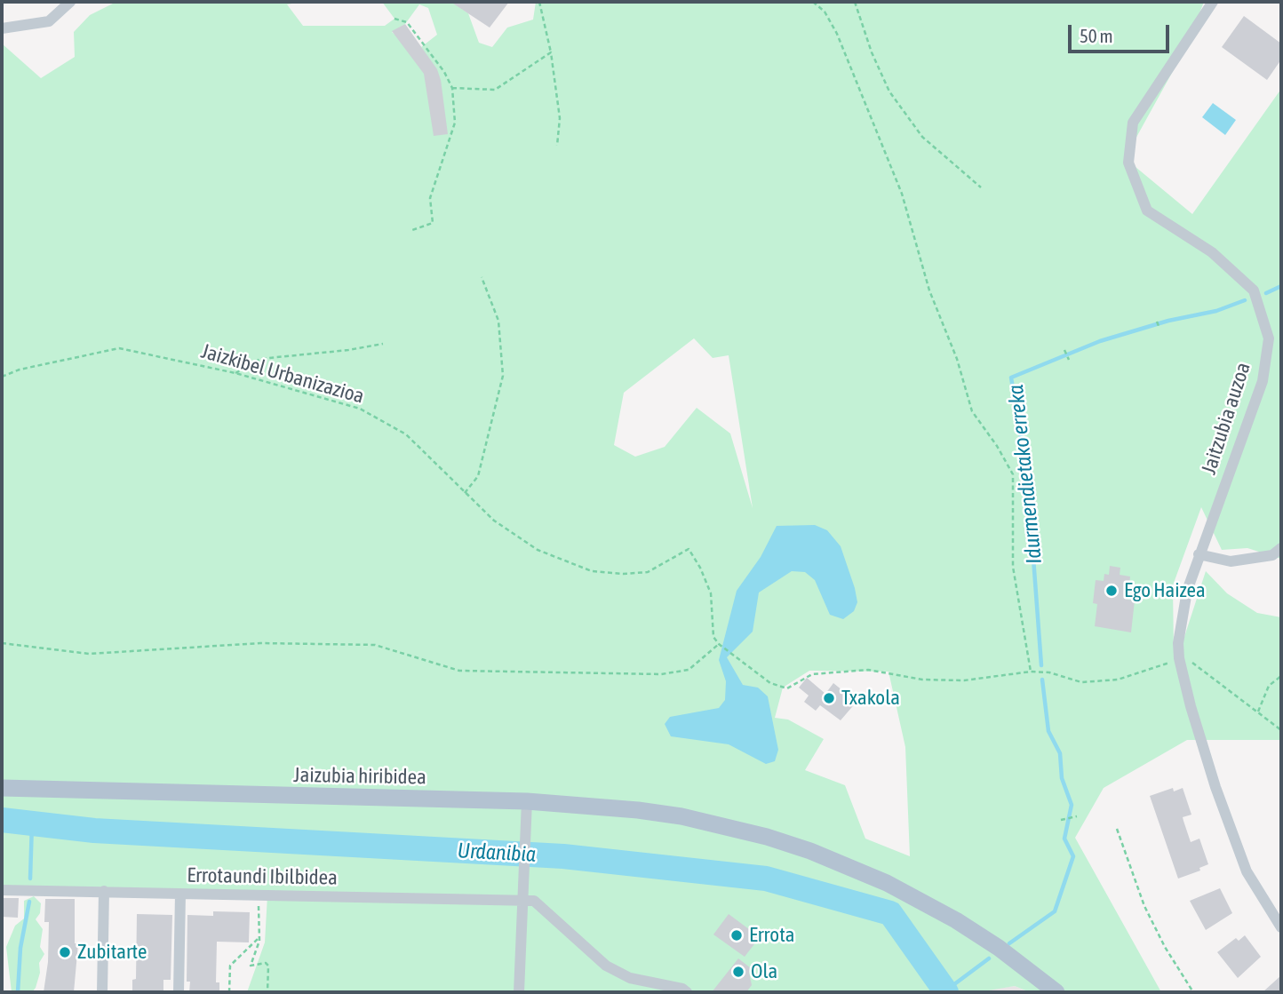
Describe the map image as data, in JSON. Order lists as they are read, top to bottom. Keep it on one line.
{"streets":{"main road":["Jaizubia hiribidea"],"street":["Jaitzubia auzoa","Errotaundi Ibilbidea"],"path":["Jaizkibel Urbanizazioa"]},"water":["Idurmendietako erreka","Urdanibia"],"places":["Ego Haizea","Txakola","Errota","Zubitarte","Ola"],"scale_bar":"50 m"}
